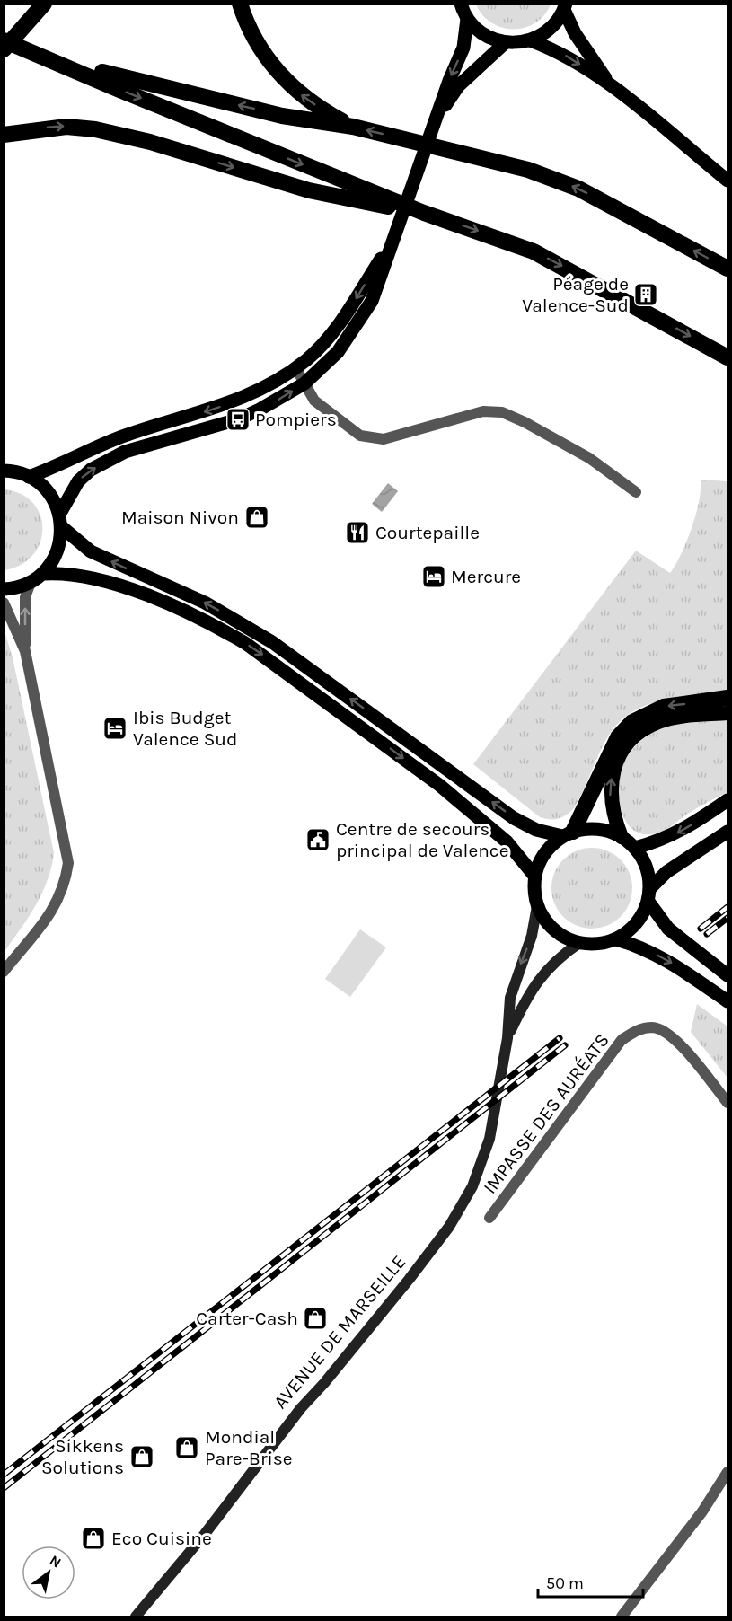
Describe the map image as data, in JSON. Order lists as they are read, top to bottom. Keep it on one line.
{"streets":{"main road":["AVENUE DE MARSEILLE"],"street":["IMPASSE DES AURÉATS"]},"places":{"building":["Péage de Valence-Sud"],"bus stop":["Pompiers"],"shop":["Maison Nivon","Carter-Cash","Mondial Pare-Brise","Sikkens Solutions","Eco Cuisine"],"restaurant":["Courtepaille"],"hotel":["Mercure","Ibis Budget Valence Sud"],"public building":["Centre de secours principal de Valence"]},"scale_bar":"50 m","north":"top right"}
